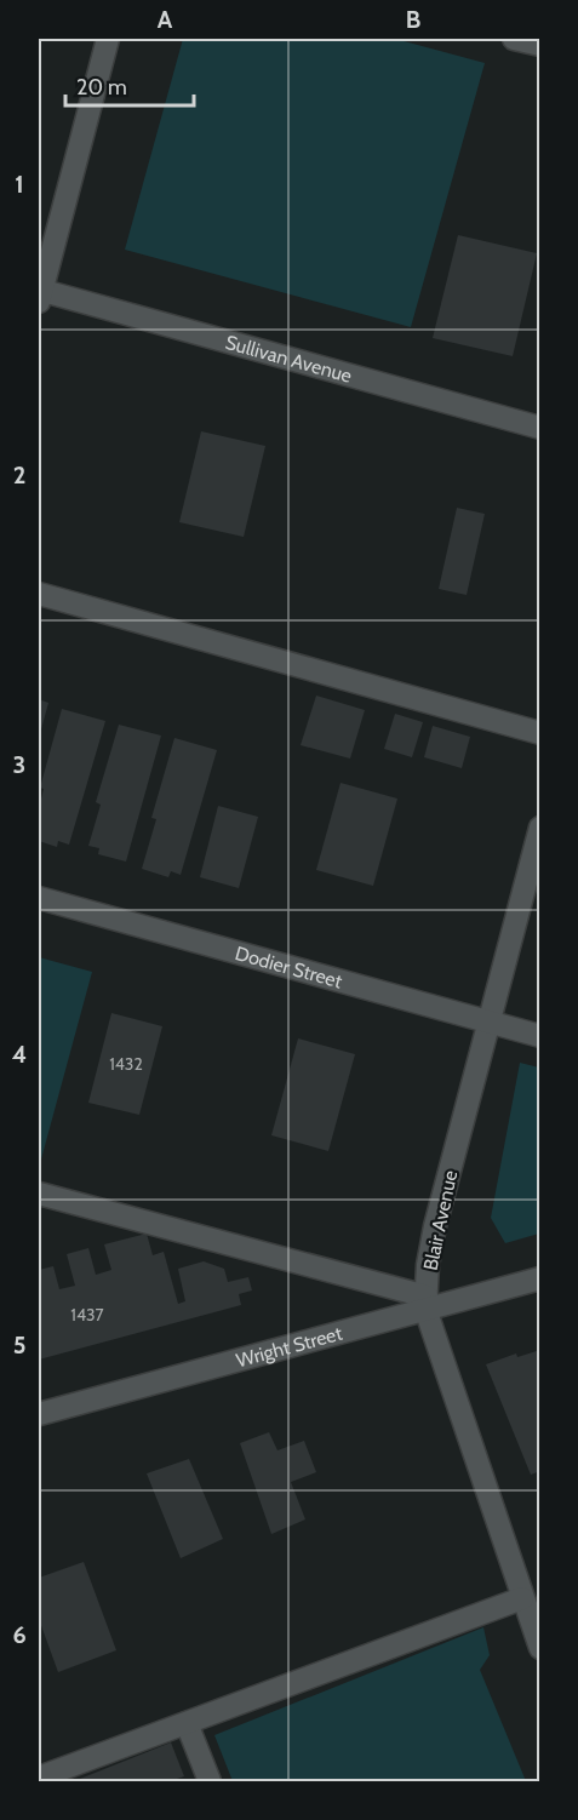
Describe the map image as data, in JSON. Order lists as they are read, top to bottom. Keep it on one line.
{"streets":{"street":["Sullivan Avenue","Dodier Street","Blair Avenue","Wright Street"]},"crossings":[["Dodier Street","Blair Avenue"],["Blair Avenue","Wright Street"]],"house_numbers":["1432","1437"],"scale_bar":"20 m","grid":{"columns":["A","B"],"rows":["1","2","3","4","5","6"]}}
